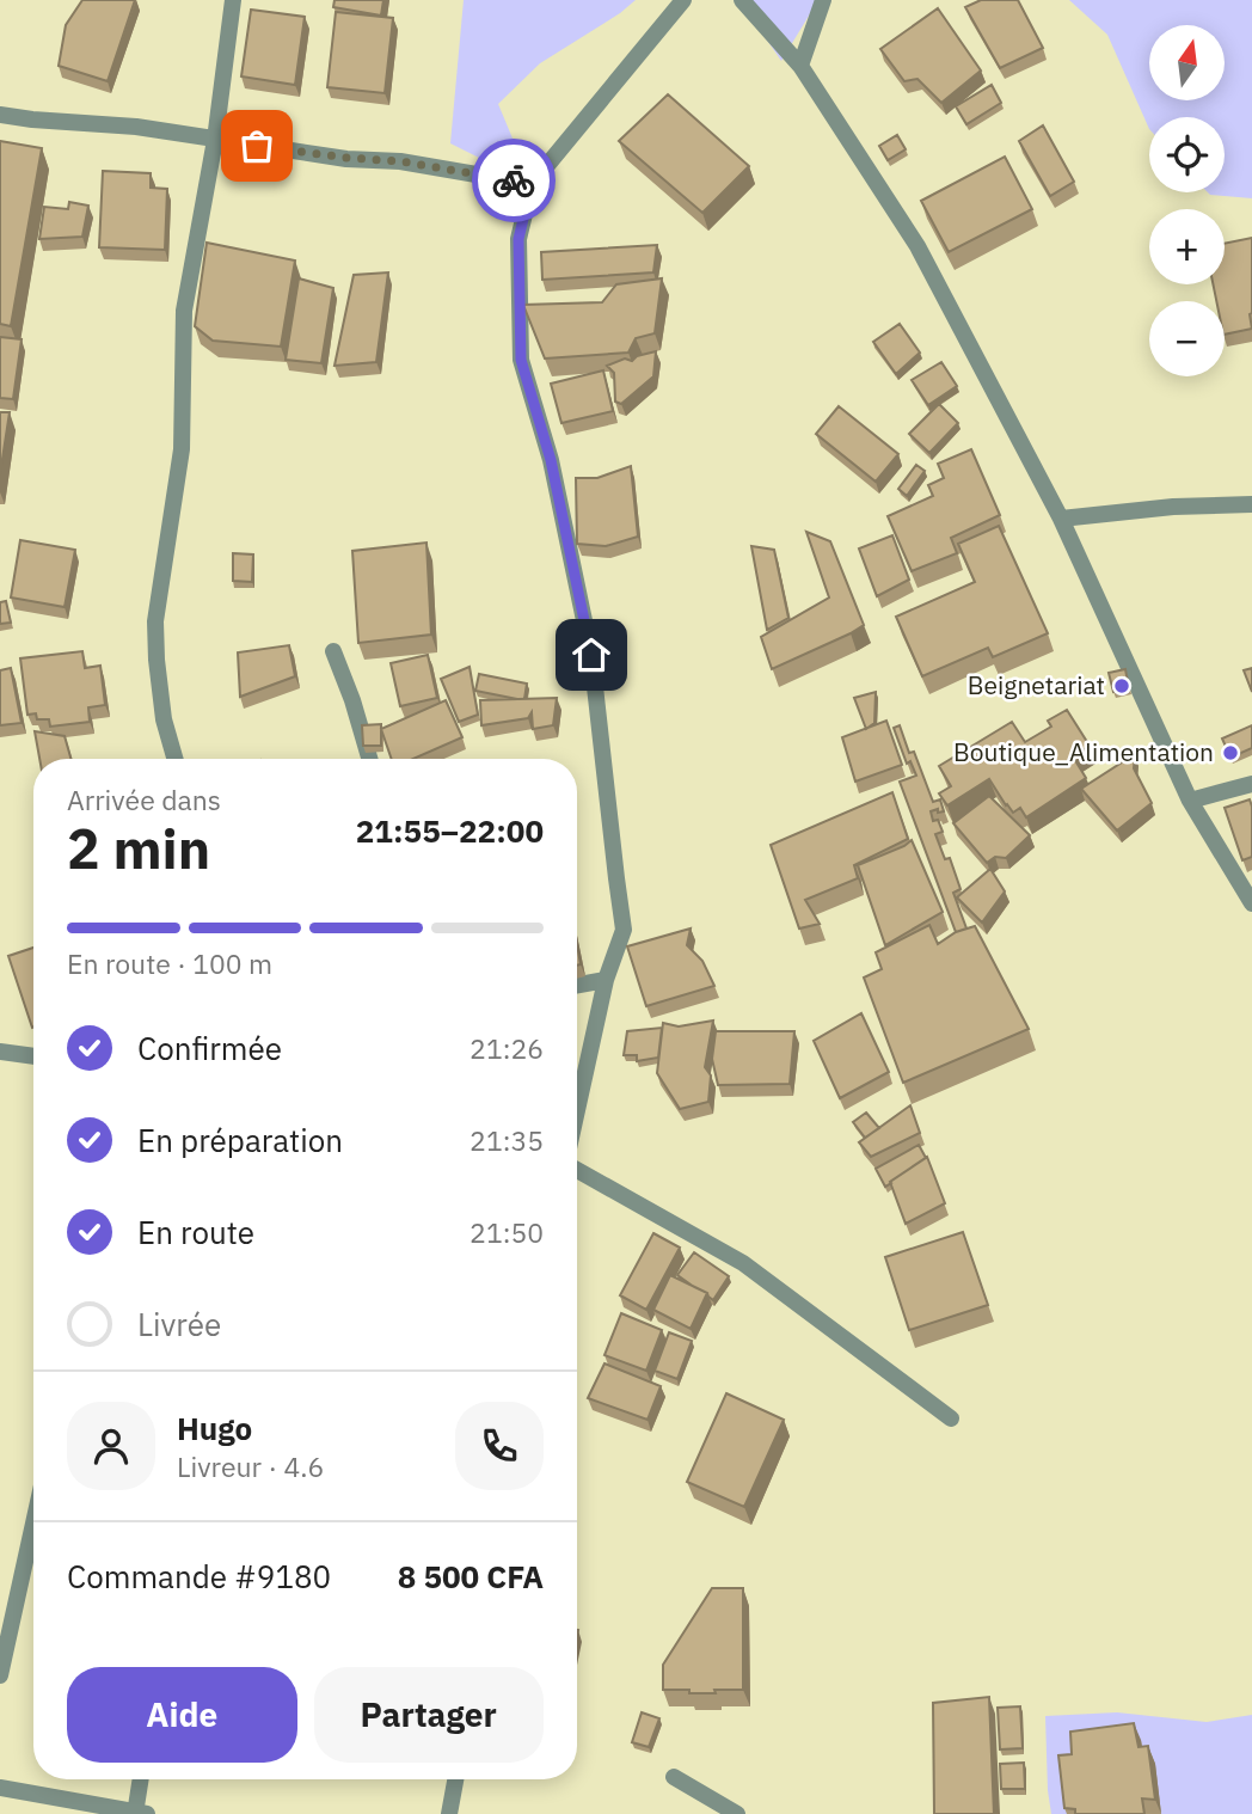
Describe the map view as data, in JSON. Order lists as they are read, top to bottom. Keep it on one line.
{"places":["Beignetariat","Boutique_Alimentation"],"north":"top","page":{"map_buttons":["+","−"],"heading":["2 min","Arrivée dans","21:55–22:00"],"panel":["Hugo","Livreur · 4.6","Commande #9180","8 500 CFA"],"bar":"En route · 100 m","list":[["Confirmée","21:26"],["En préparation","21:35"],["En route","21:50"],"Livrée"],"buttons":["Aide","Partager"]}}
